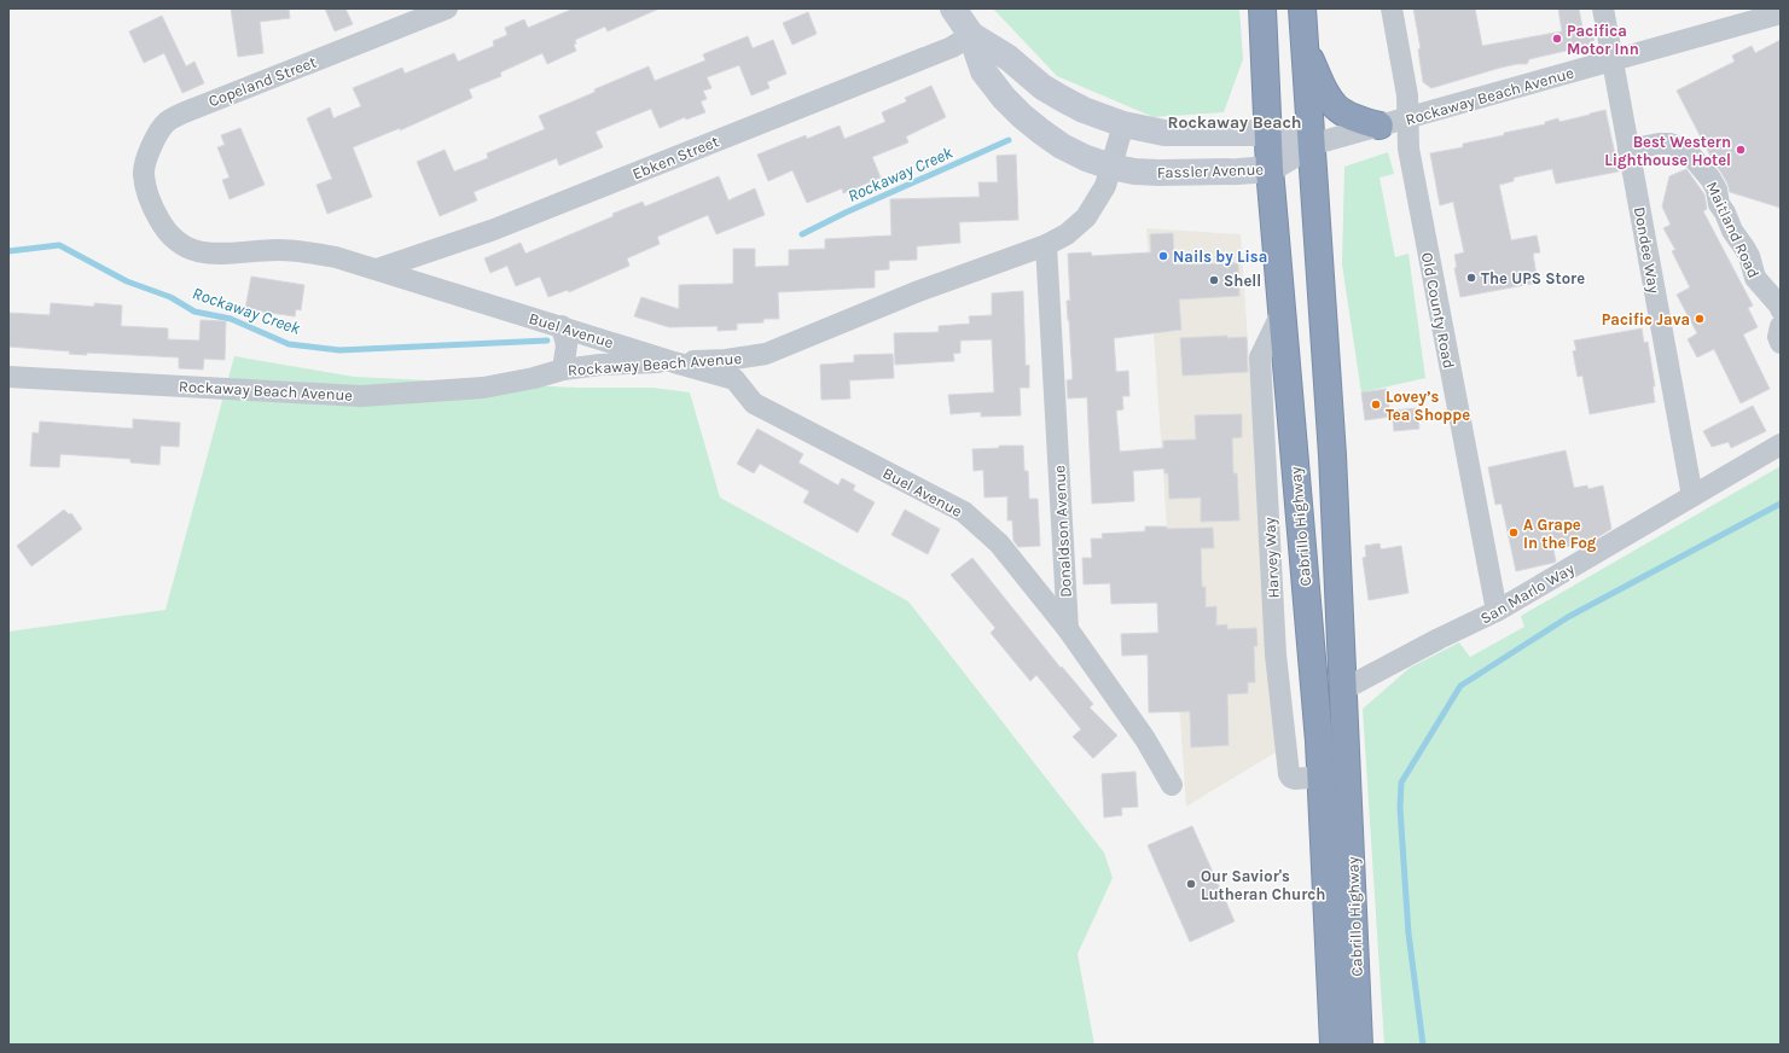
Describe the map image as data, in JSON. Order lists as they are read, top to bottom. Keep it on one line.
{"streets":{"highway":["Cabrillo Highway"],"street":["Copeland Street","Rockaway Beach Avenue","Ebken Street","Fassler Avenue","Maitland Road","Dondee Way","Old County Road","Buel Avenue","Donaldson Avenue","Harvey Way","San Marlo Way"]},"crossings":[["Copeland Street","Buel Avenue"],["Rockaway Beach Avenue","Fassler Avenue"],["Rockaway Beach Avenue","Dondee Way"],["Rockaway Beach Avenue","Old County Road"],["Rockaway Beach Avenue","Buel Avenue"],["Rockaway Beach Avenue","Cabrillo Highway"],["Rockaway Beach Avenue","Donaldson Avenue"],["Ebken Street","Fassler Avenue"],["Ebken Street","Buel Avenue"],["Fassler Avenue","Cabrillo Highway"],["Maitland Road","Dondee Way"],["Dondee Way","San Marlo Way"],["Old County Road","San Marlo Way"],["Buel Avenue","Donaldson Avenue"],["Cabrillo Highway","Harvey Way"],["Cabrillo Highway","San Marlo Way"]],"districts":["Rockaway Beach"],"water":["Rockaway Creek"],"places":["Pacifica Motor Inn","Best Western Lighthouse Hotel","Nails by Lisa","The UPS Store","Shell","Pacific Java","Lovey’s Tea Shoppe","A Grape In the Fog","Our Savior's Lutheran Church"]}
